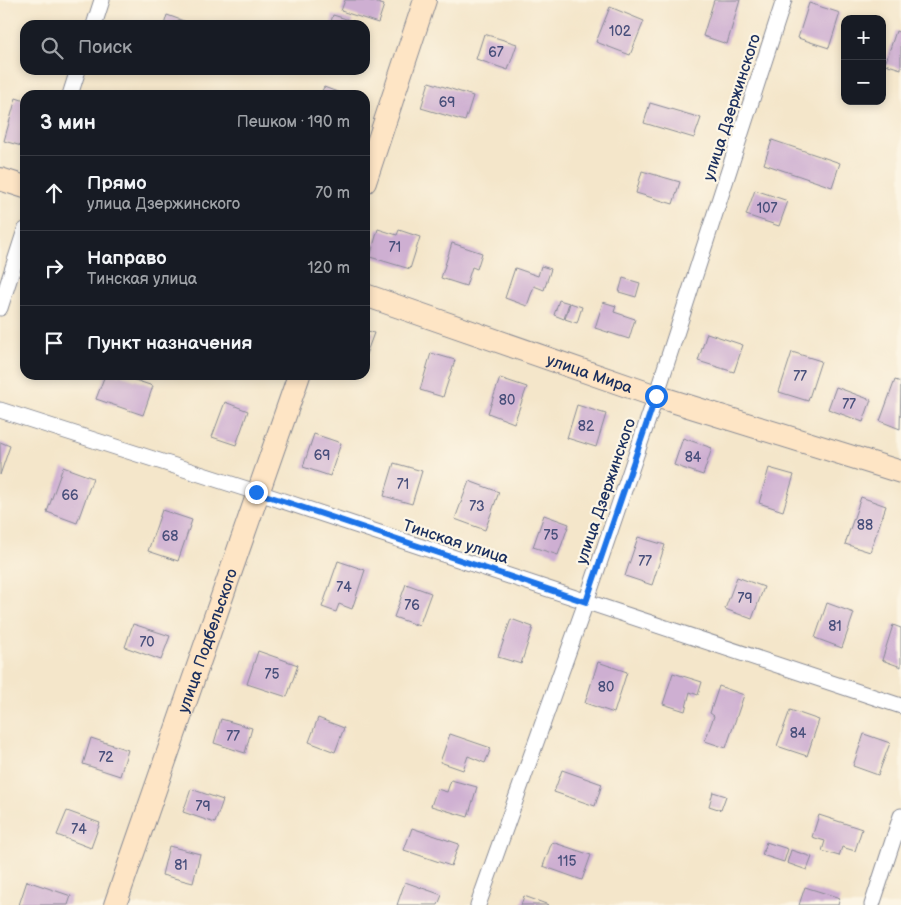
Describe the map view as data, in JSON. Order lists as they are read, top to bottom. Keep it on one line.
{"streets":{"main road":["улица Мира","улица Подбельского"],"street":["улица Дзержинского","Тинская улица"]},"crossings":[["улица Дзержинского","улица Мира"],["улица Дзержинского","Тинская улица"],["Тинская улица","улица Подбельского"]],"house_numbers":["102","67","69","107","71","77","80","77","82","69","84","71","66","73","88","75","68","77","74","79","76","81","70","75","80","84","77","72","79","74","115","81"],"page":{"map_buttons":["+","−"],"search":"Поиск","heading":["3 мин","Пешком · 190 m"],"list":[["Прямо","улица Дзержинского","70 m"],["Направо","Тинская улица","120 m"],"Пункт назначения"]}}
